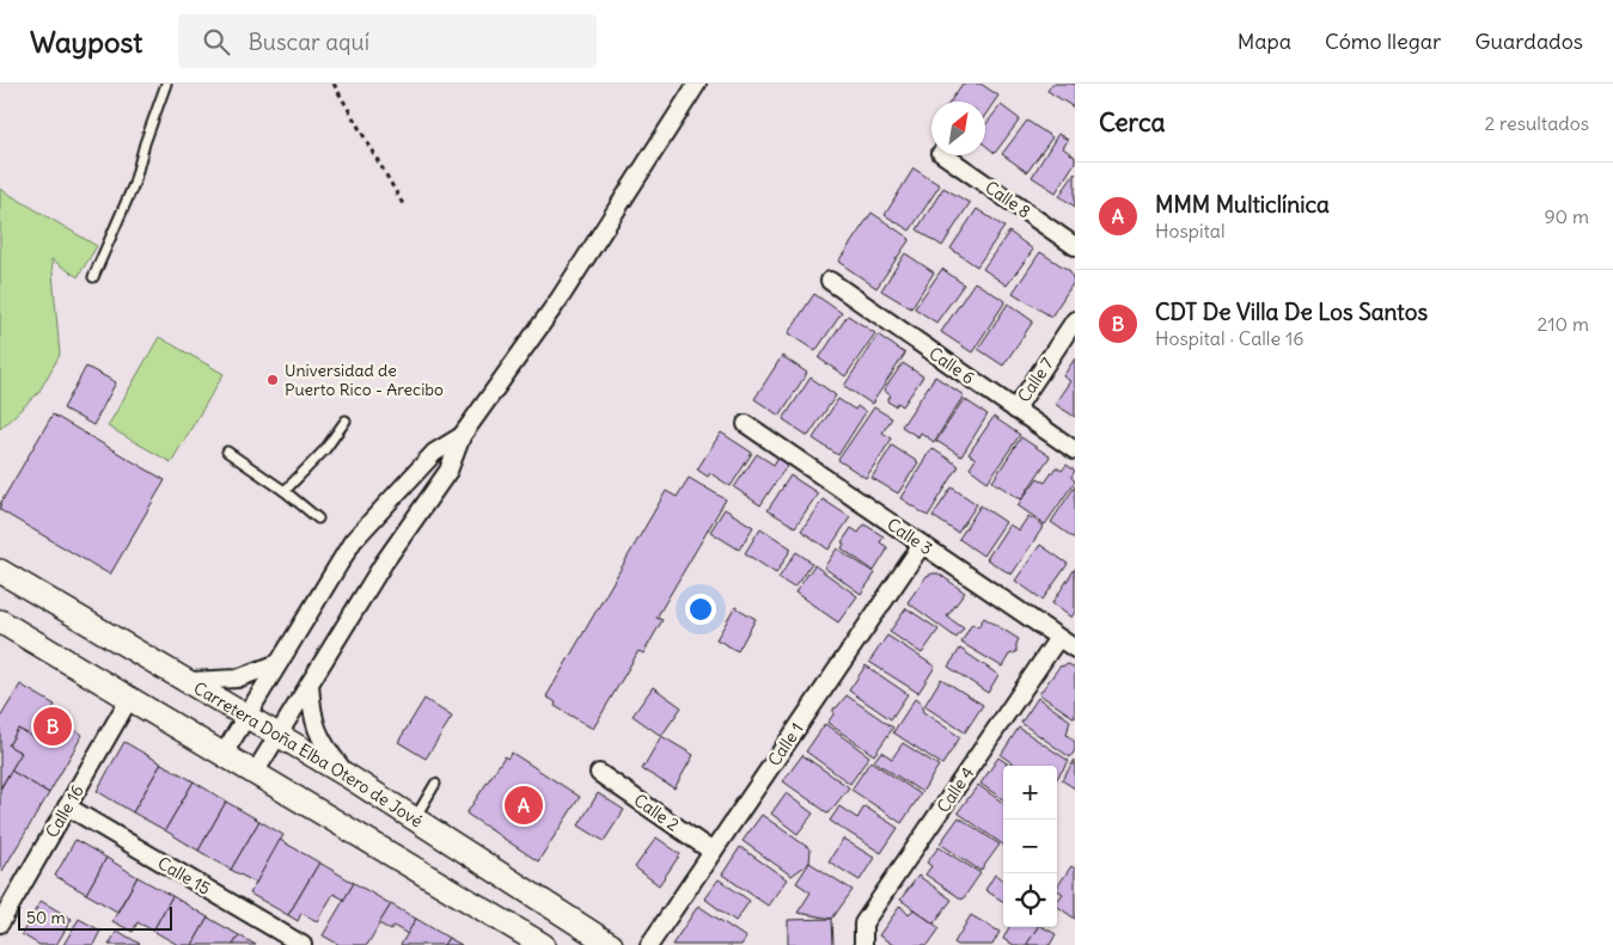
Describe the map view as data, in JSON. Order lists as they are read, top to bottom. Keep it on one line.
{"streets":{"street":["Calle 8","Calle 6","Calle 7","Calle 3","Calle 1","Carretera Doña Elba Otero de Jové","Calle 4","Calle 16","Calle 2","Calle 15"]},"crossings":[["Calle 6","Calle 7"],["Calle 3","Calle 1"],["Calle 3","Calle 4"],["Calle 1","Calle 2"],["Calle 16","Calle 15"]],"places":["Universidad de Puerto Rico - Arecibo"],"scale_bar":"50 m","north":"top right","page":{"header":"Waypost","search":"Buscar aquí","nav":["Mapa","Cómo llegar","Guardados"],"heading":["Cerca","2 resultados"],"list":[{"mark":"A","name":"MMM Multiclínica","note":"Hospital","value":"90 m"},{"mark":"B","name":"CDT De Villa De Los Santos","note":"Hospital · Calle 16","value":"210 m"}],"pins":["B","A"],"map_buttons":["+","−"],"scale":"50 m"}}
